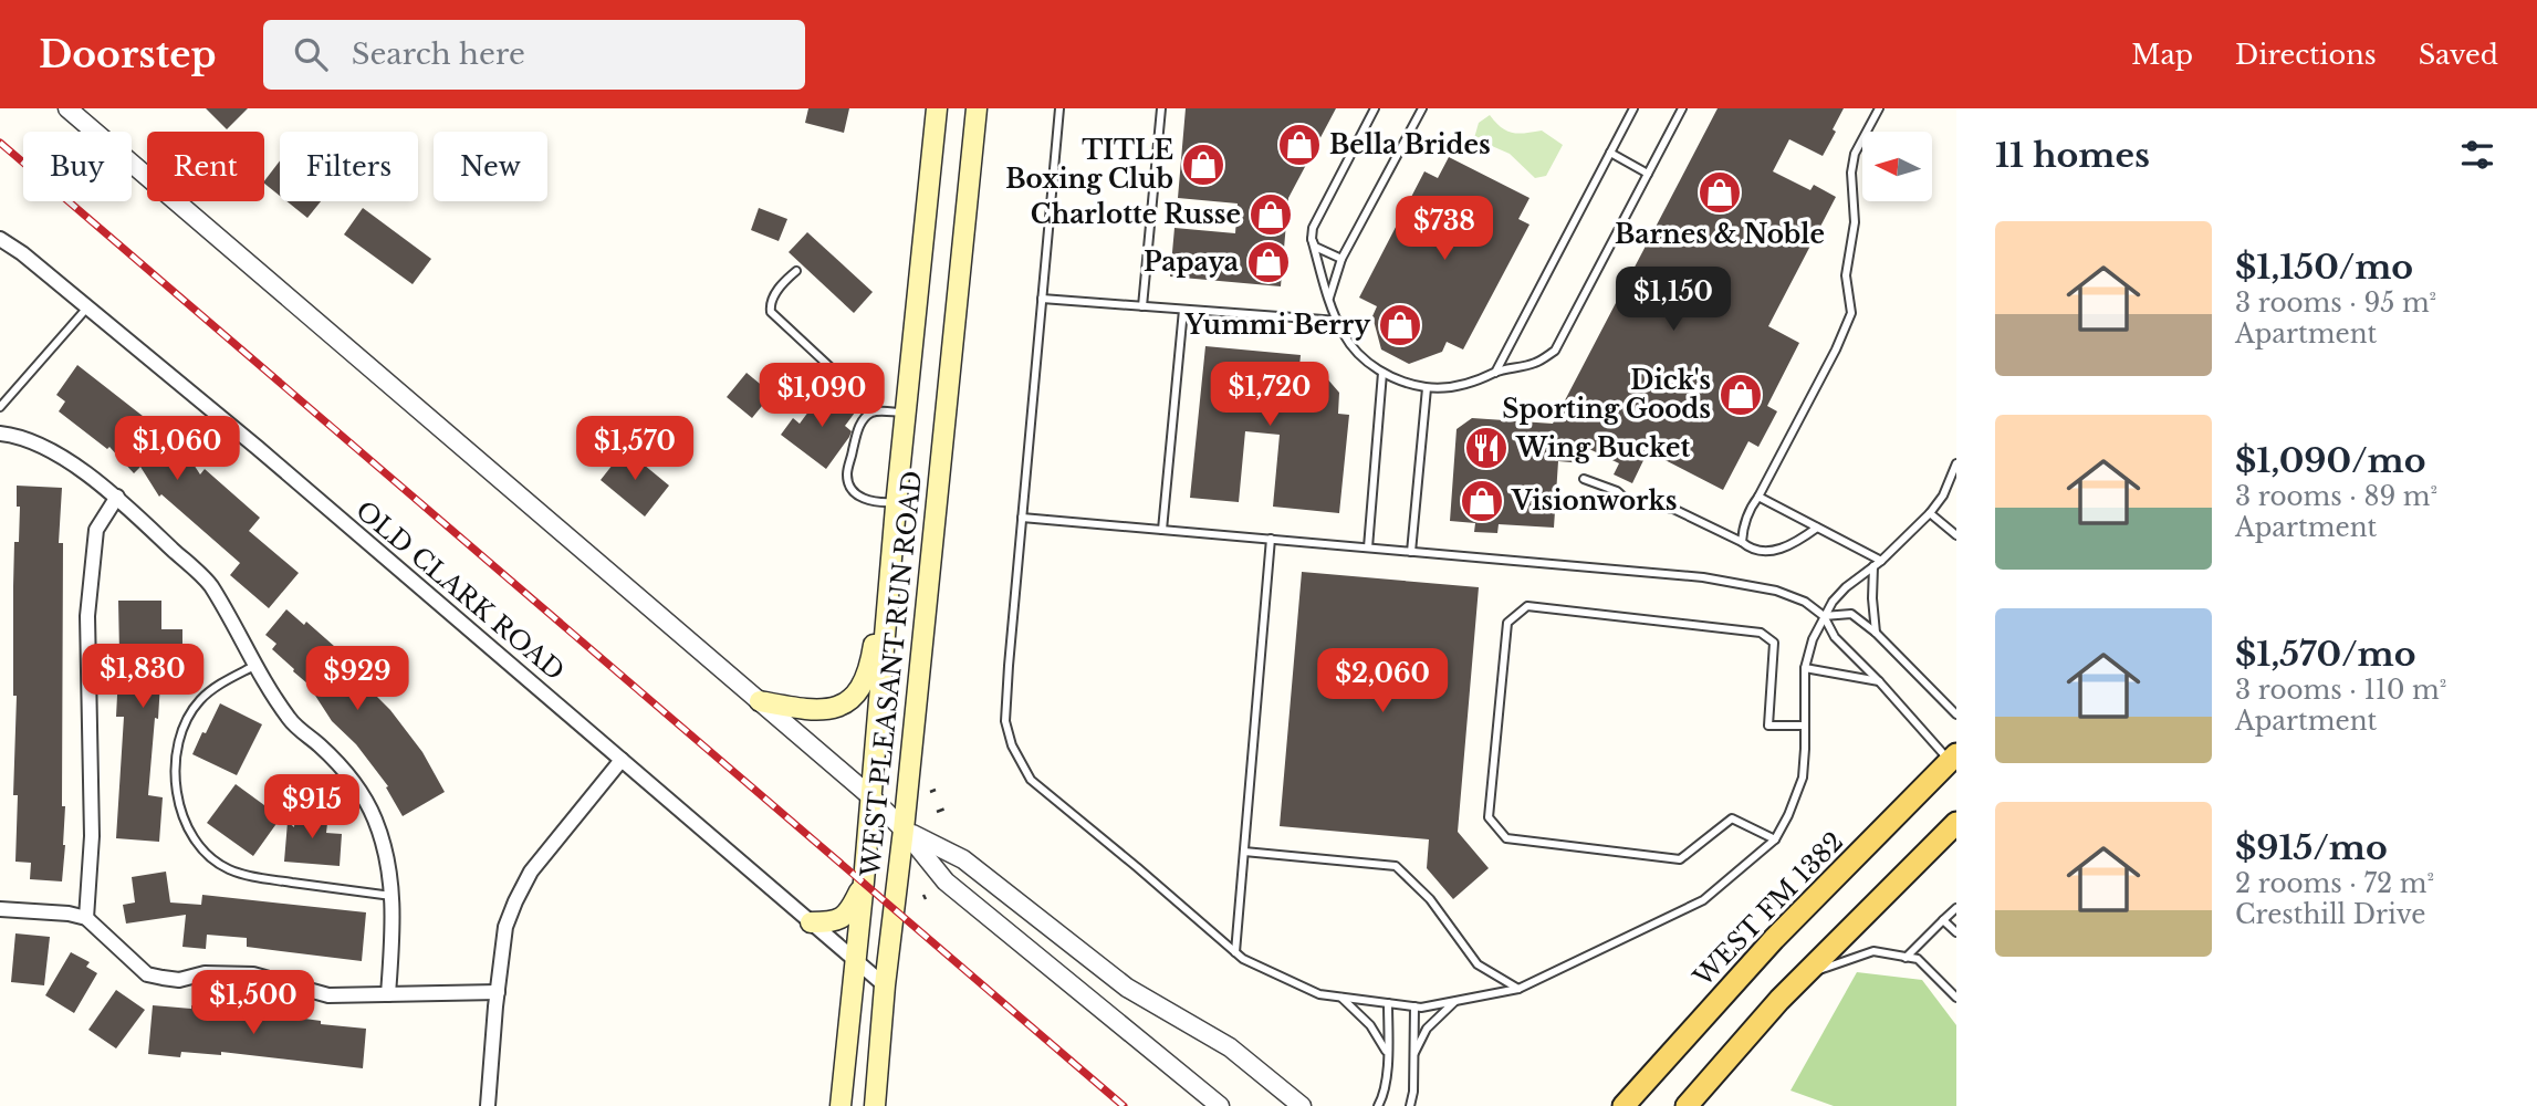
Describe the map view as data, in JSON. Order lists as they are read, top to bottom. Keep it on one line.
{"streets":{"main road":["WEST PLEASANT RUN ROAD","WEST FM 1382"],"street":["OLD CLARK ROAD"]},"crossings":[["OLD CLARK ROAD","WEST PLEASANT RUN ROAD"]],"places":{"shop":["Bella Brides","TITLE Boxing Club","Barnes & Noble","Charlotte Russe","Papaya","Yummi Berry","Dick's Sporting Goods","Visionworks"],"restaurant":["Wing Bucket"]},"north":"left","page":{"header":"Doorstep","search":"Search here","nav":["Map","Directions","Saved"],"heading":"11 homes","chip":["Buy","Rent","Filters","New"],"price":["$738","$1,150","$1,720","$1,090","$1,060","$1,570","$1,830","$929","$2,060","$915","$1,500"],"list":[{"name":"$1,150/mo","note":"3 rooms · 95 m² · Apartment"},{"name":"$1,090/mo","note":"3 rooms · 89 m² · Apartment"},{"name":"$1,570/mo","note":"3 rooms · 110 m² · Apartment"},{"name":"$915/mo","note":"2 rooms · 72 m² · Cresthill Drive"}]}}
